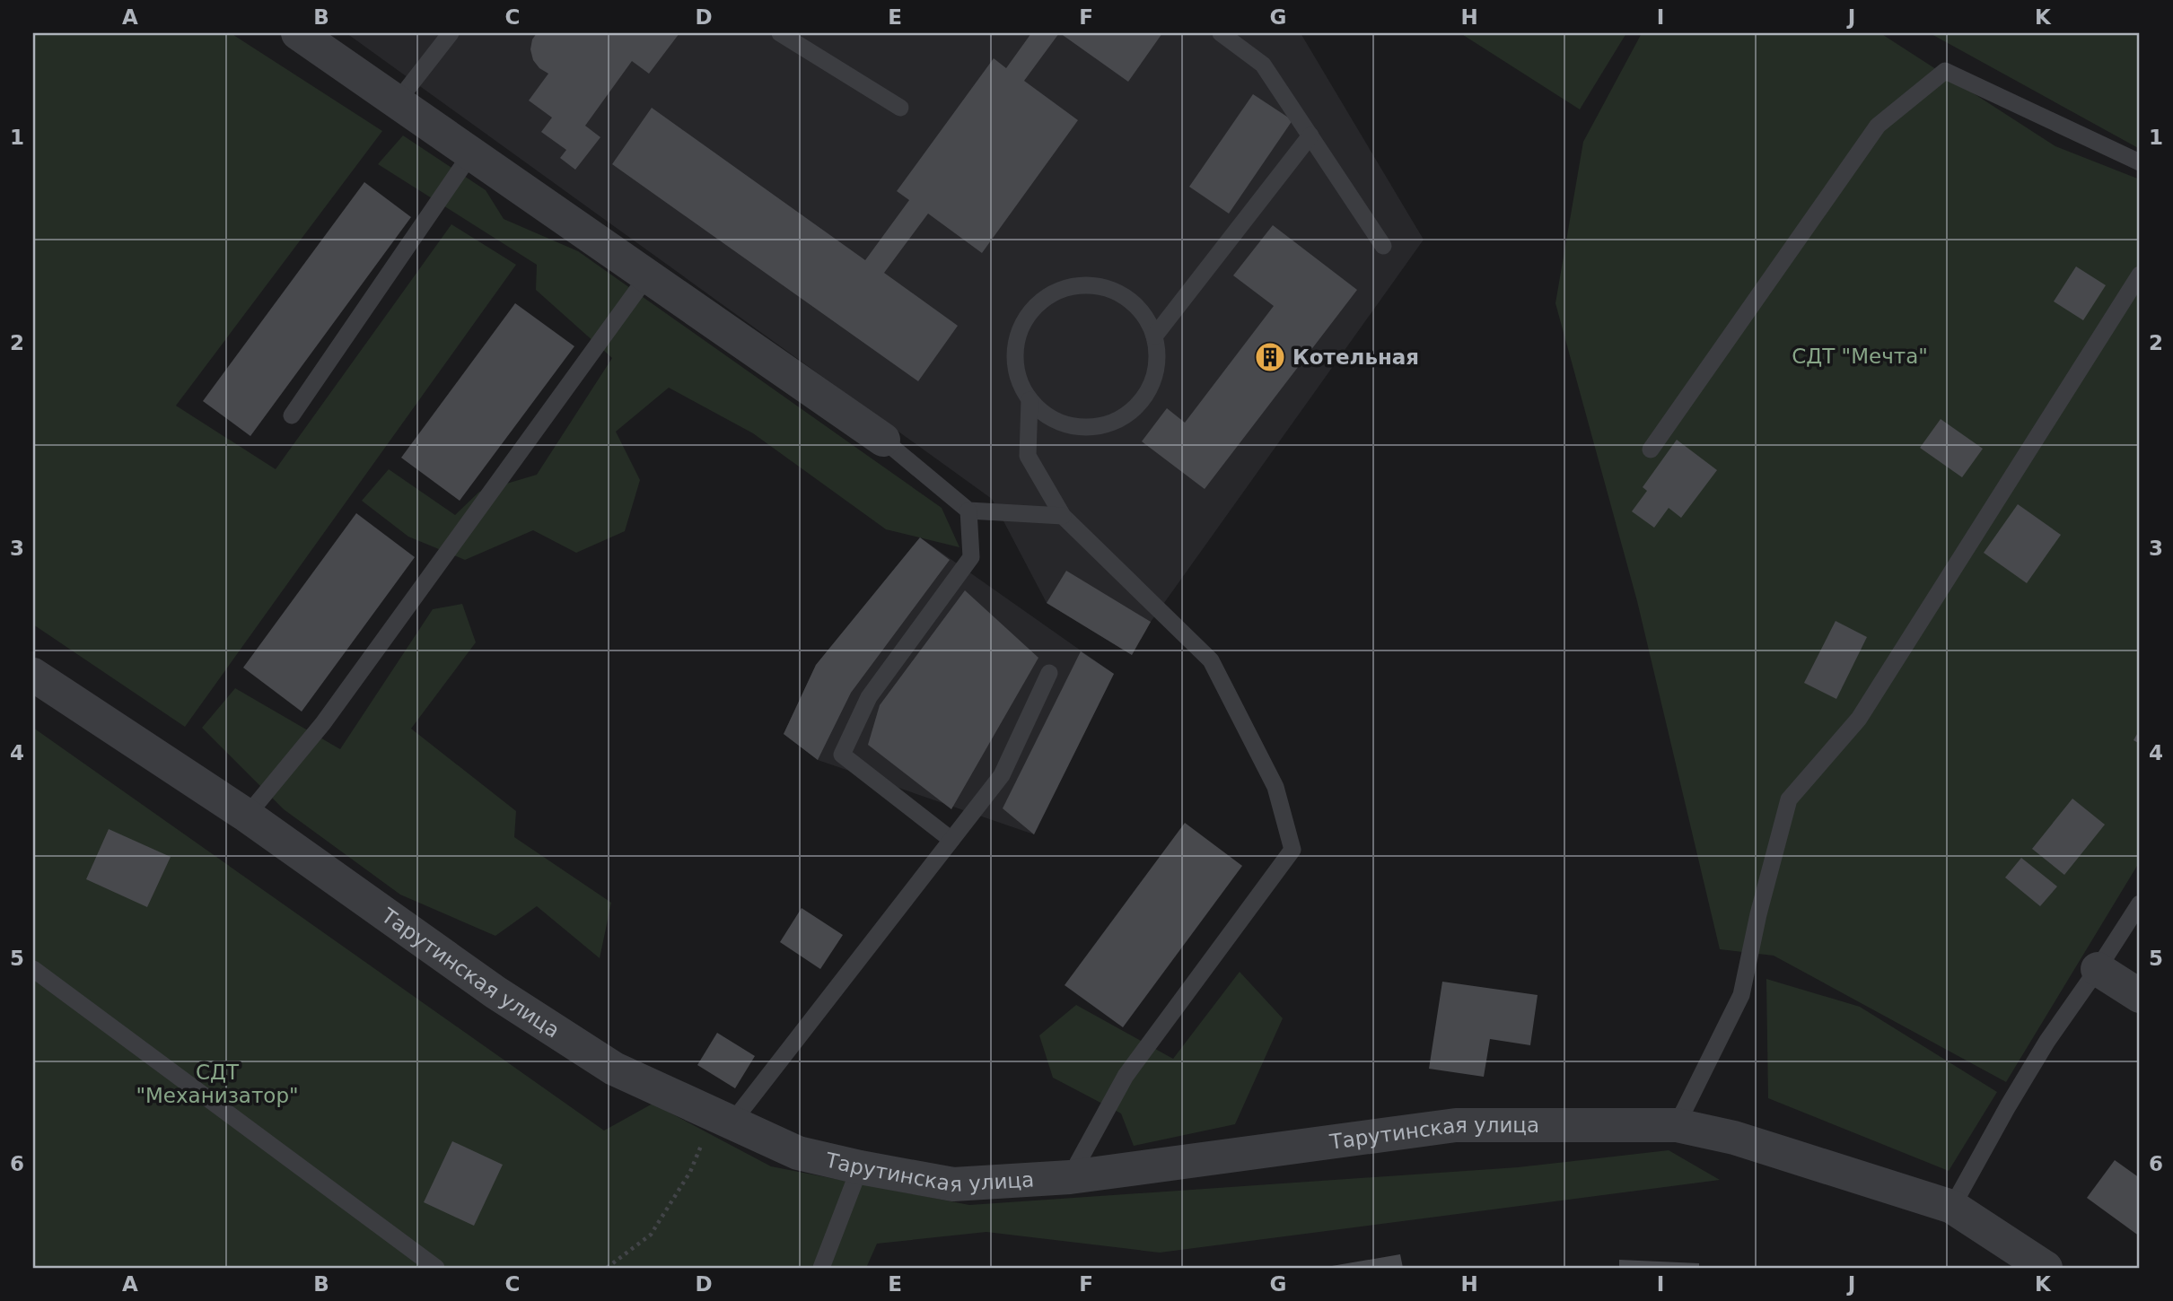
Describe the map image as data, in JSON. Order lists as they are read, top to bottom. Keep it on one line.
{"streets":{"street":["Тарутинская улица"]},"parks":["СДТ \"Мечта\"","СДТ \"Механизатор\""],"places":{"building":["Котельная"]},"grid":{"columns":["A","B","C","D","E","F","G","H","I","J","K"],"rows":["1","2","3","4","5","6"]}}
